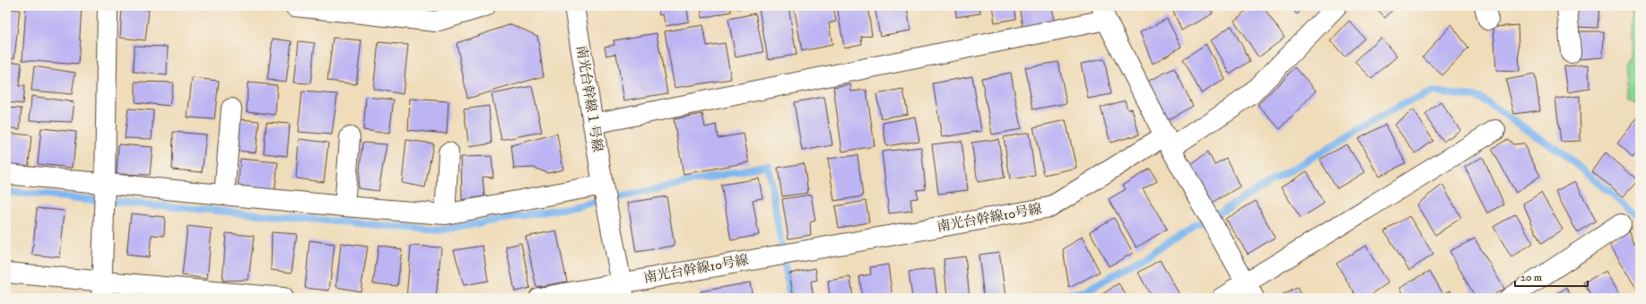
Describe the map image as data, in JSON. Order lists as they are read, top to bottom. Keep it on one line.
{"streets":{"street":["南光台幹線１号線","南光台幹線10号線"]},"crossings":[["南光台幹線１号線","南光台幹線10号線"]],"scale_bar":"20 m"}
